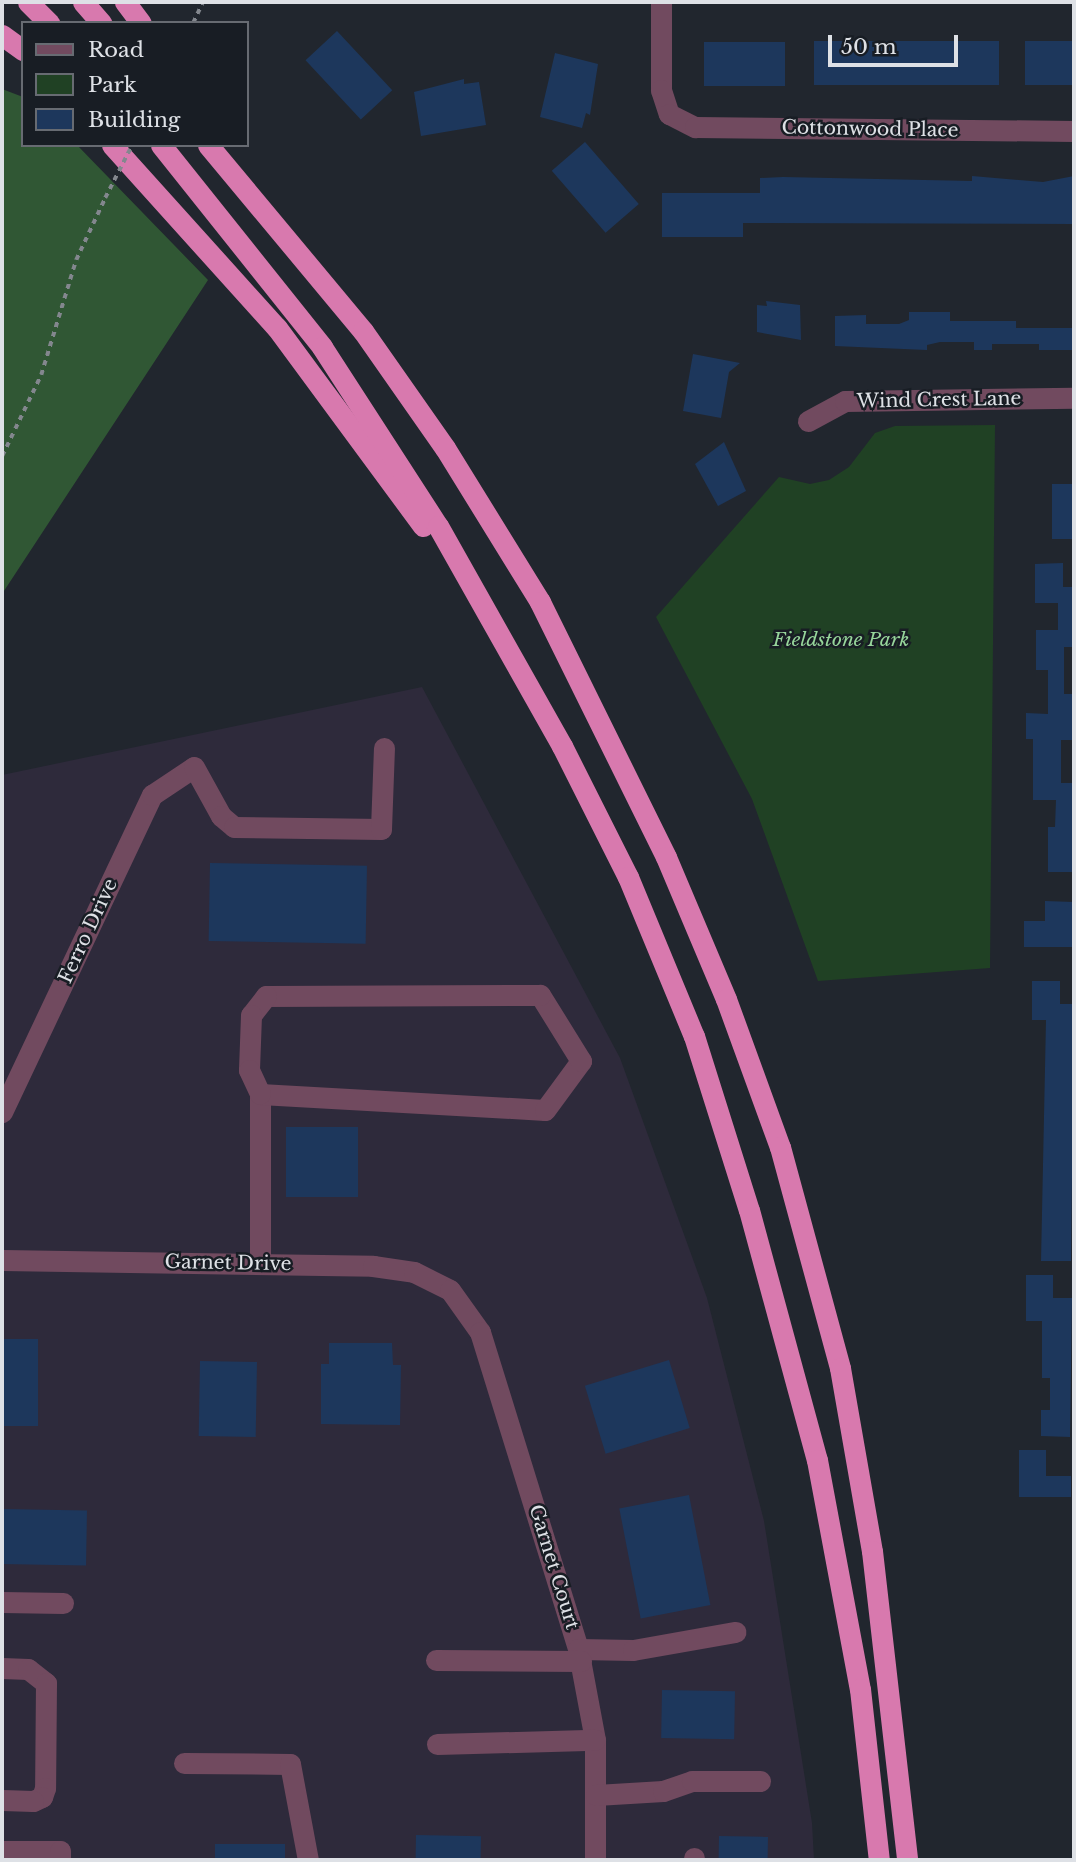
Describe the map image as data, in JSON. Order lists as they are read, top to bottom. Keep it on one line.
{"streets":{"street":["Cottonwood Place","Wind Crest Lane","Ferro Drive","Garnet Drive","Garnet Court"]},"crossings":[["Garnet Drive","Garnet Court"]],"parks":["Fieldstone Park"],"legend":["Road","Park","Building"],"scale_bar":"50 m"}
